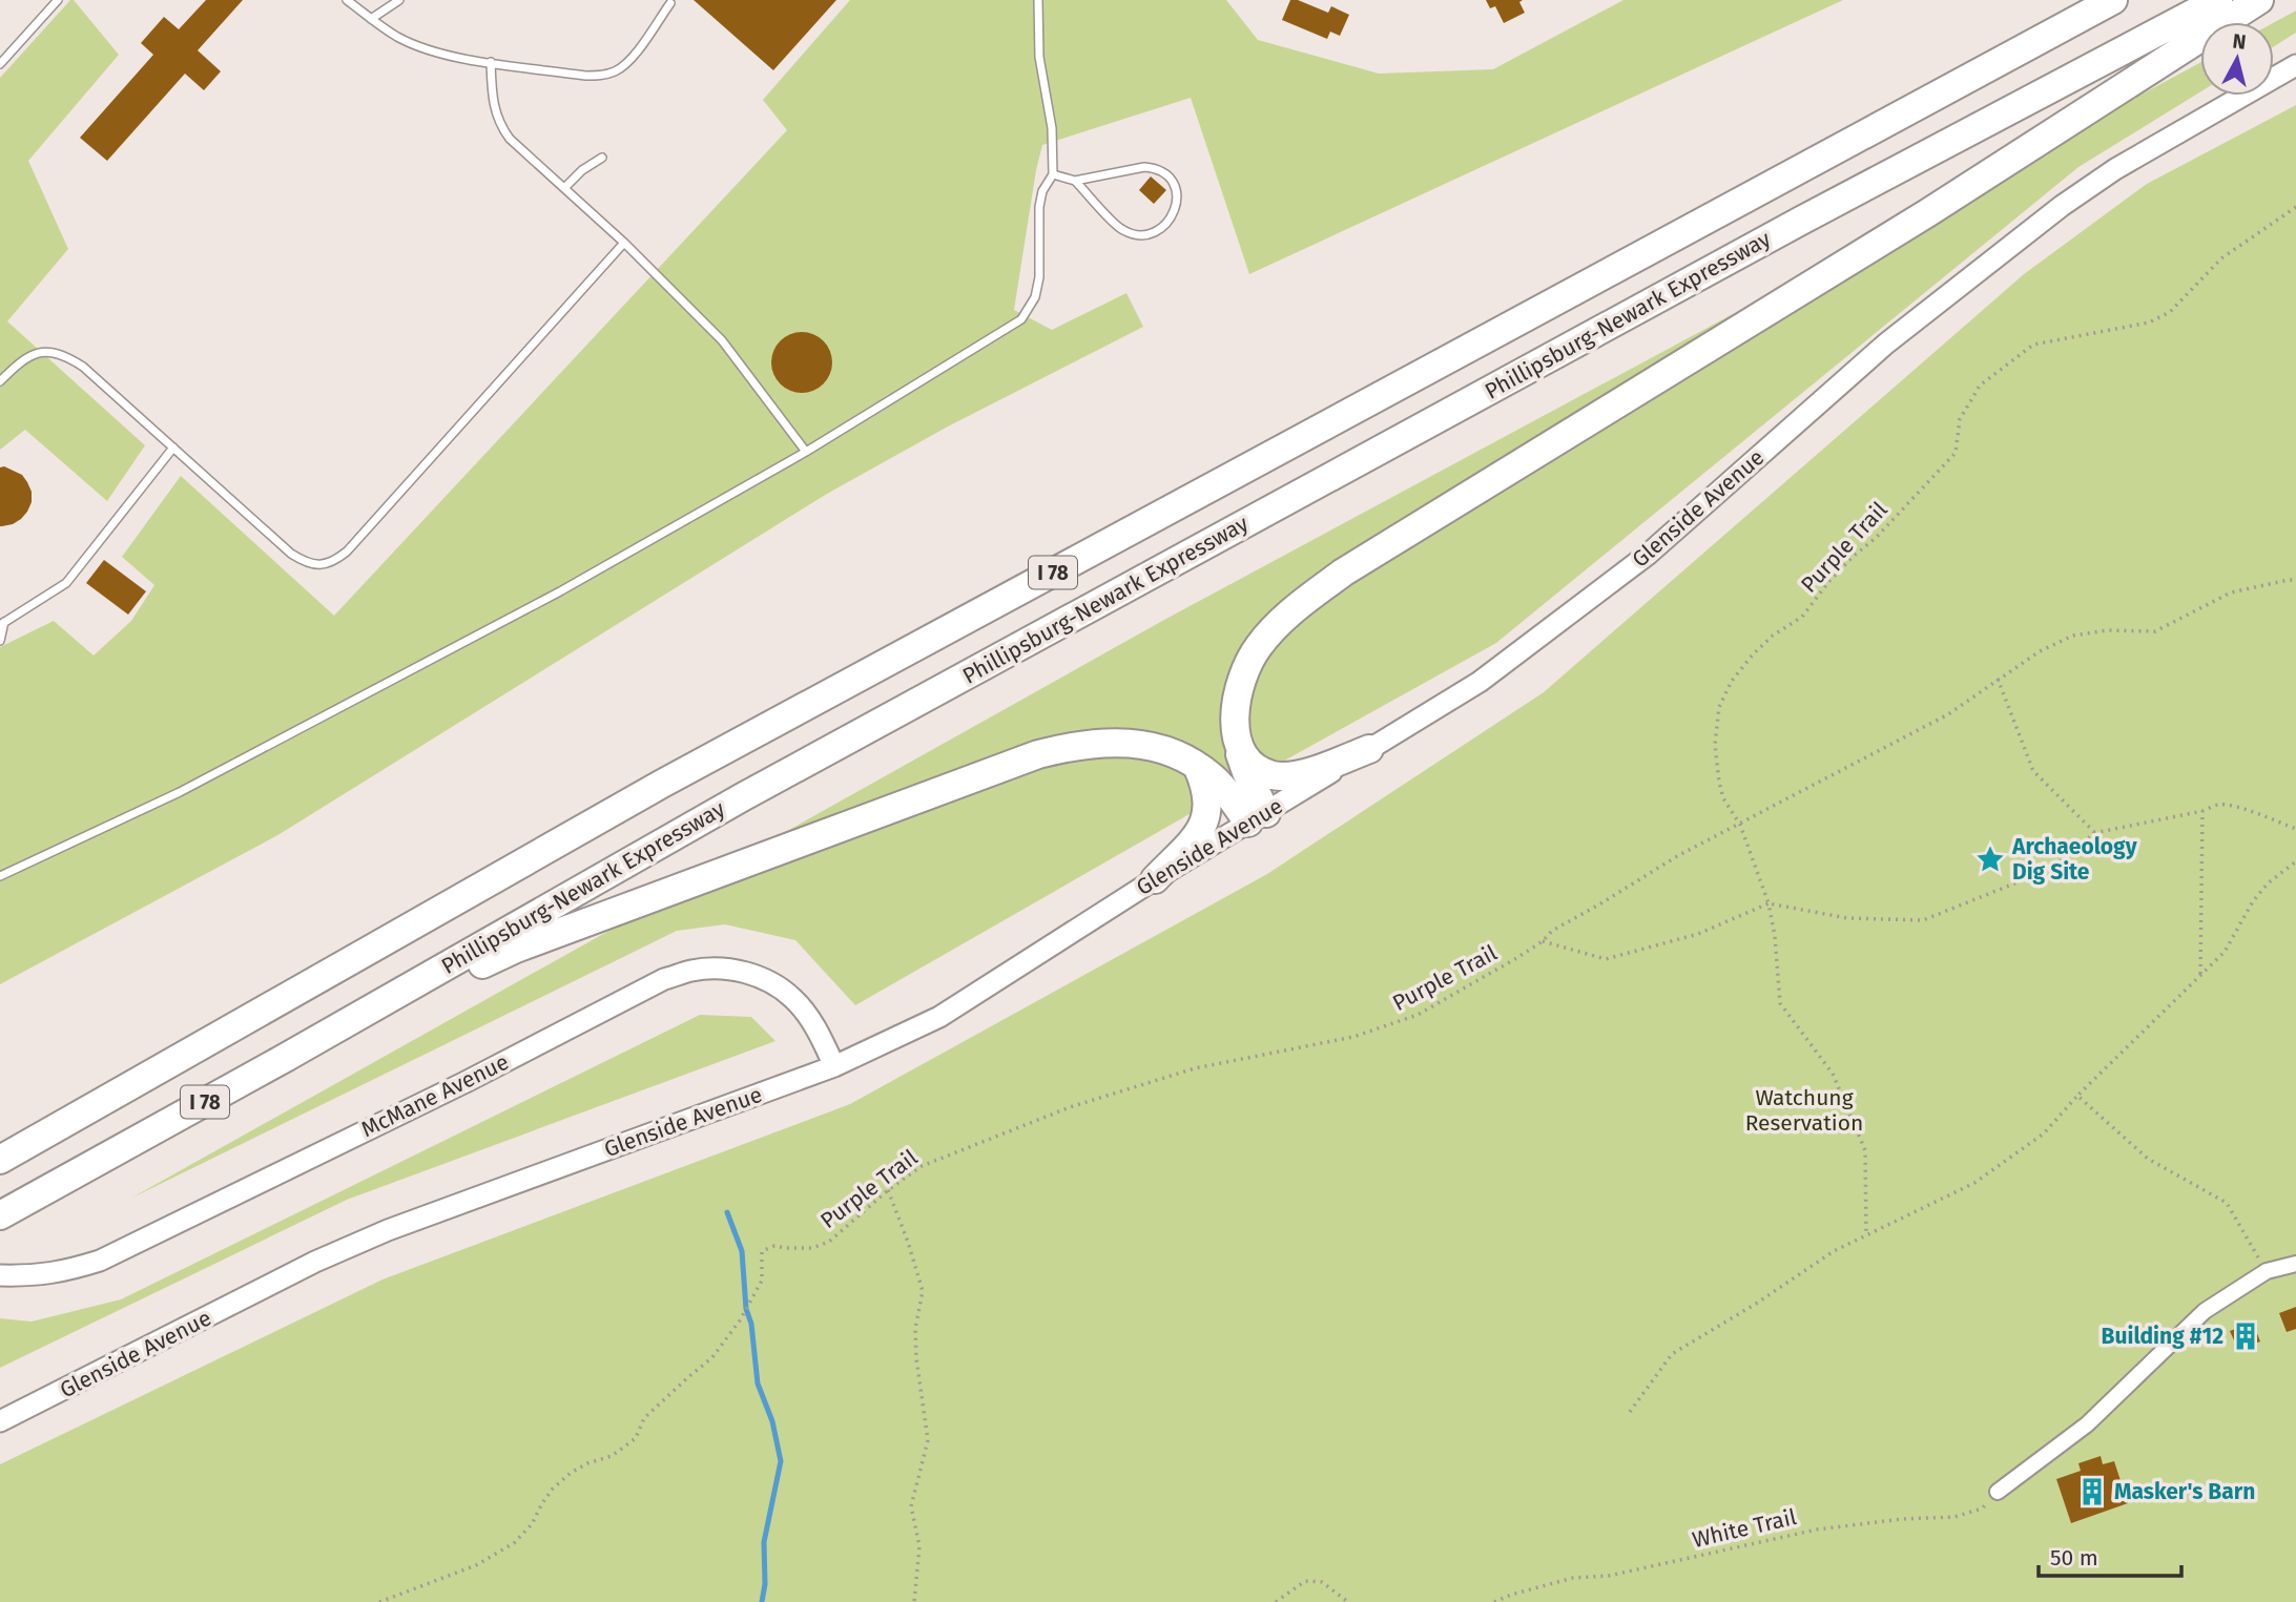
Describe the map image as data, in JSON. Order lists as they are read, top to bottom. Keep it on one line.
{"streets":{"highway":["Phillipsburg-Newark Expressway","I 78"],"main road":["Glenside Avenue","McMane Avenue"],"path":["Purple Trail","White Trail"]},"crossings":[["Glenside Avenue","McMane Avenue"]],"parks":["Watchung Reservation"],"places":{"place":["Archaeology Dig Site"],"building":["Building #12","Masker's Barn"]},"scale_bar":"50 m","north":"top"}
